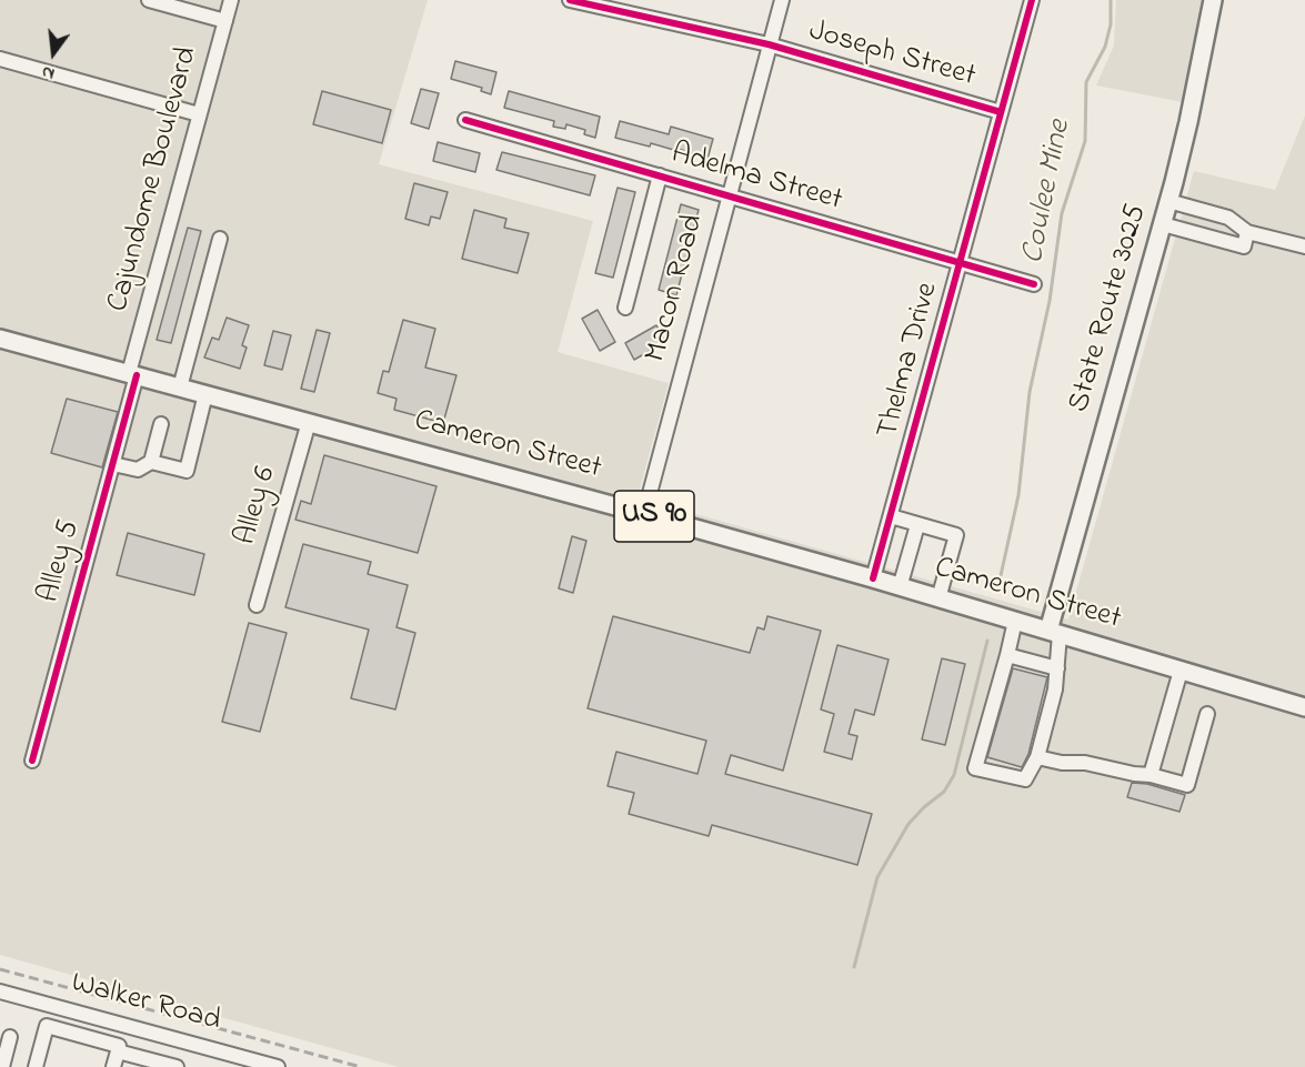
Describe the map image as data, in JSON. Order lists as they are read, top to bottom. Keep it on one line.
{"streets":{"main road":["State Route 3025","Cameron Street","US 90"],"street":["Joseph Street","Adelma Street","Cajundome Boulevard","Macon Road","Thelma Drive","Alley 6","Alley 5","Walker Road"]},"crossings":[["Joseph Street","Macon Road"],["Joseph Street","Thelma Drive"],["Adelma Street","Macon Road"],["Adelma Street","Thelma Drive"],["Cajundome Boulevard","Cameron Street"],["Cajundome Boulevard","Alley 5"],["Macon Road","Cameron Street"],["State Route 3025","Cameron Street"],["Thelma Drive","Cameron Street"],["Cameron Street","Alley 6"],["Cameron Street","Alley 5"]],"water":["Coulee Mine"],"north":"bottom"}
